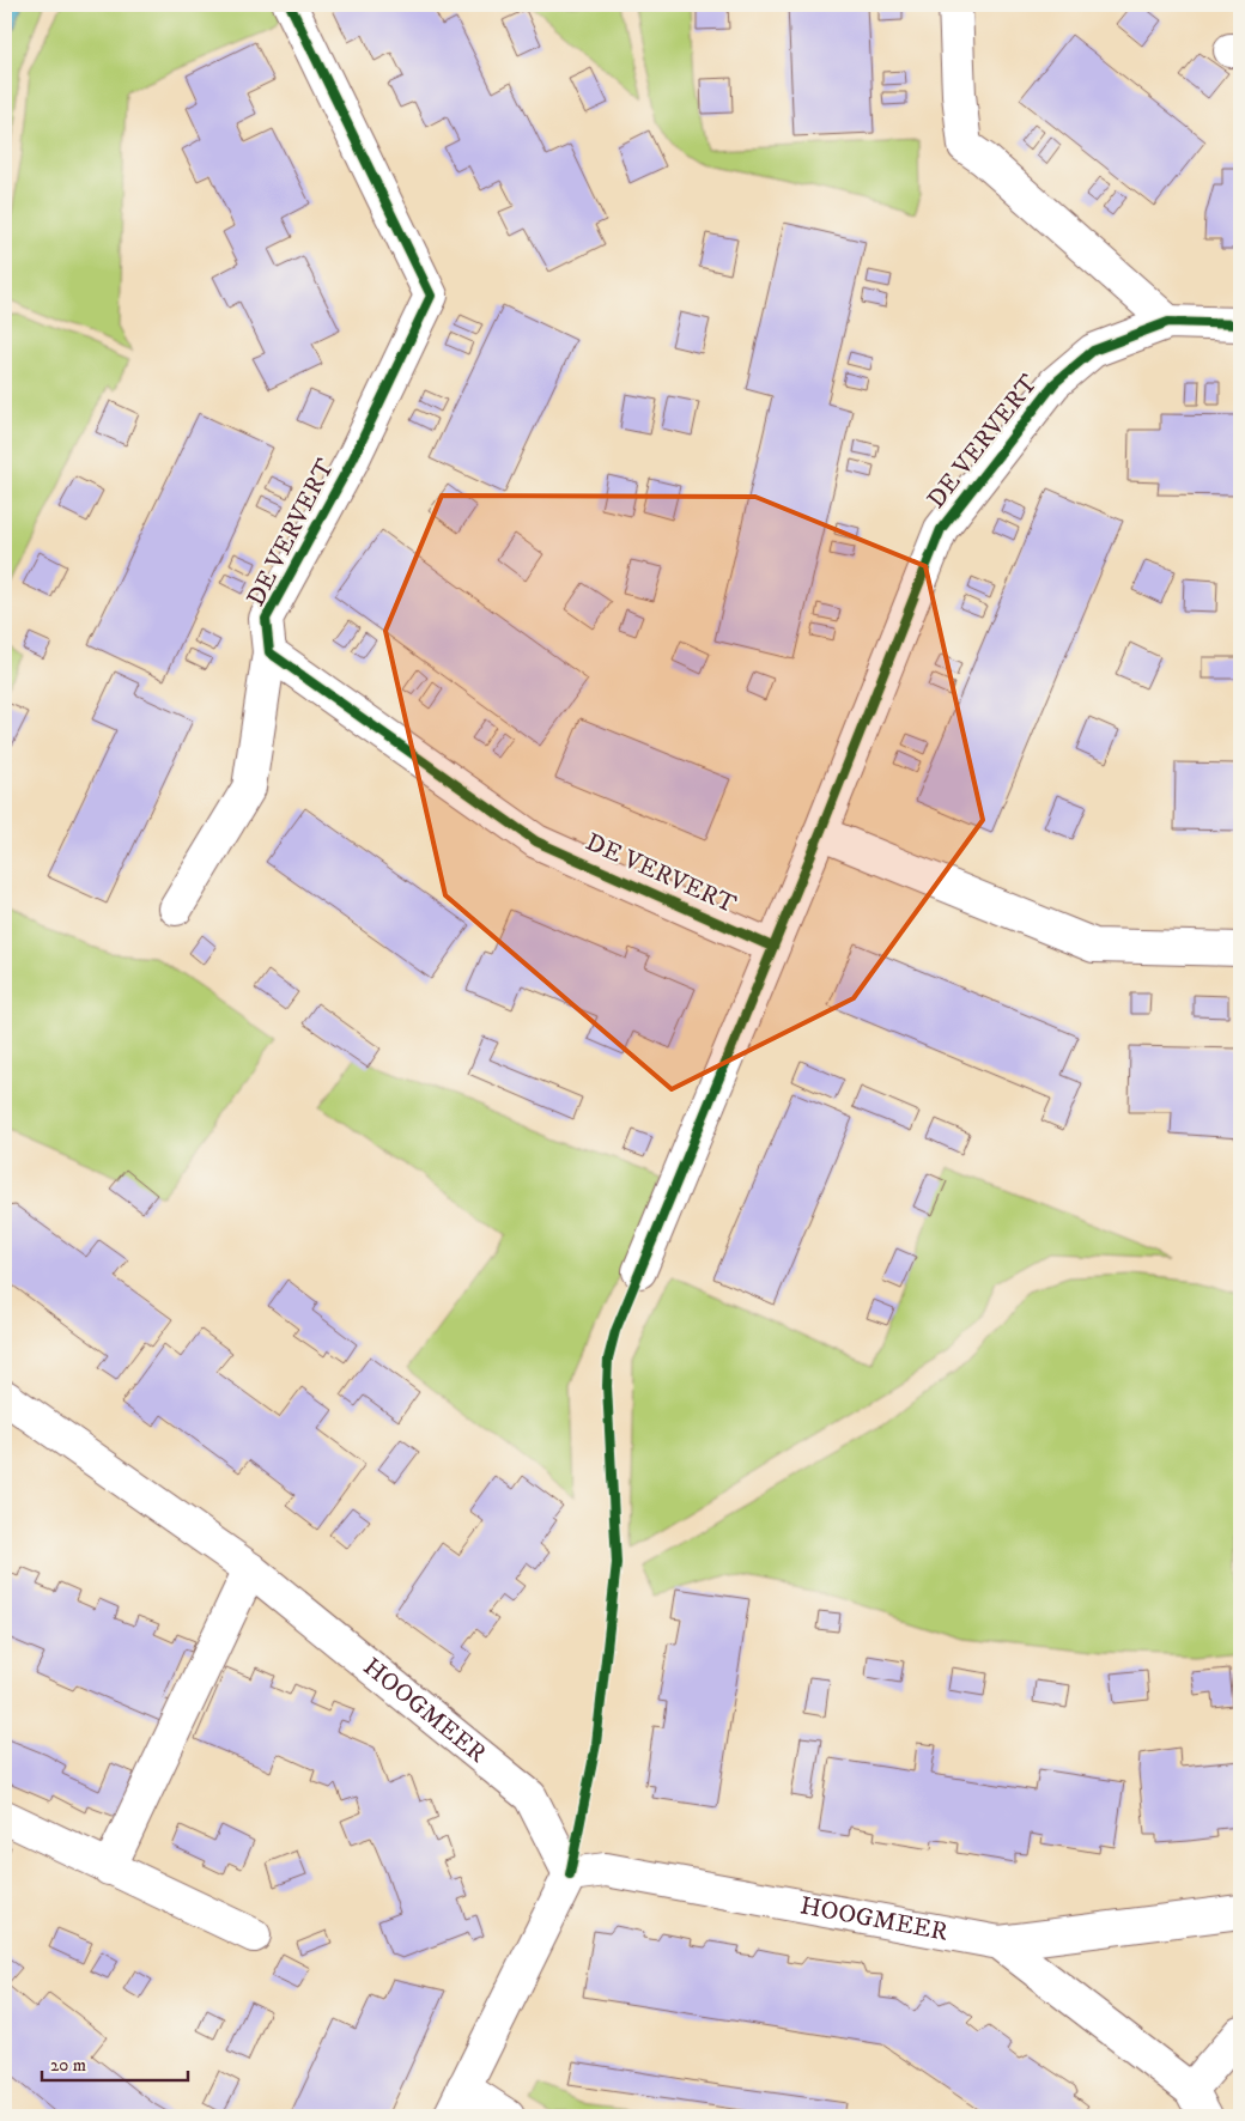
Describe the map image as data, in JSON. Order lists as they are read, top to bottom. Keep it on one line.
{"streets":{"street":["DE VERVERT","HOOGMEER"]},"scale_bar":"20 m"}
